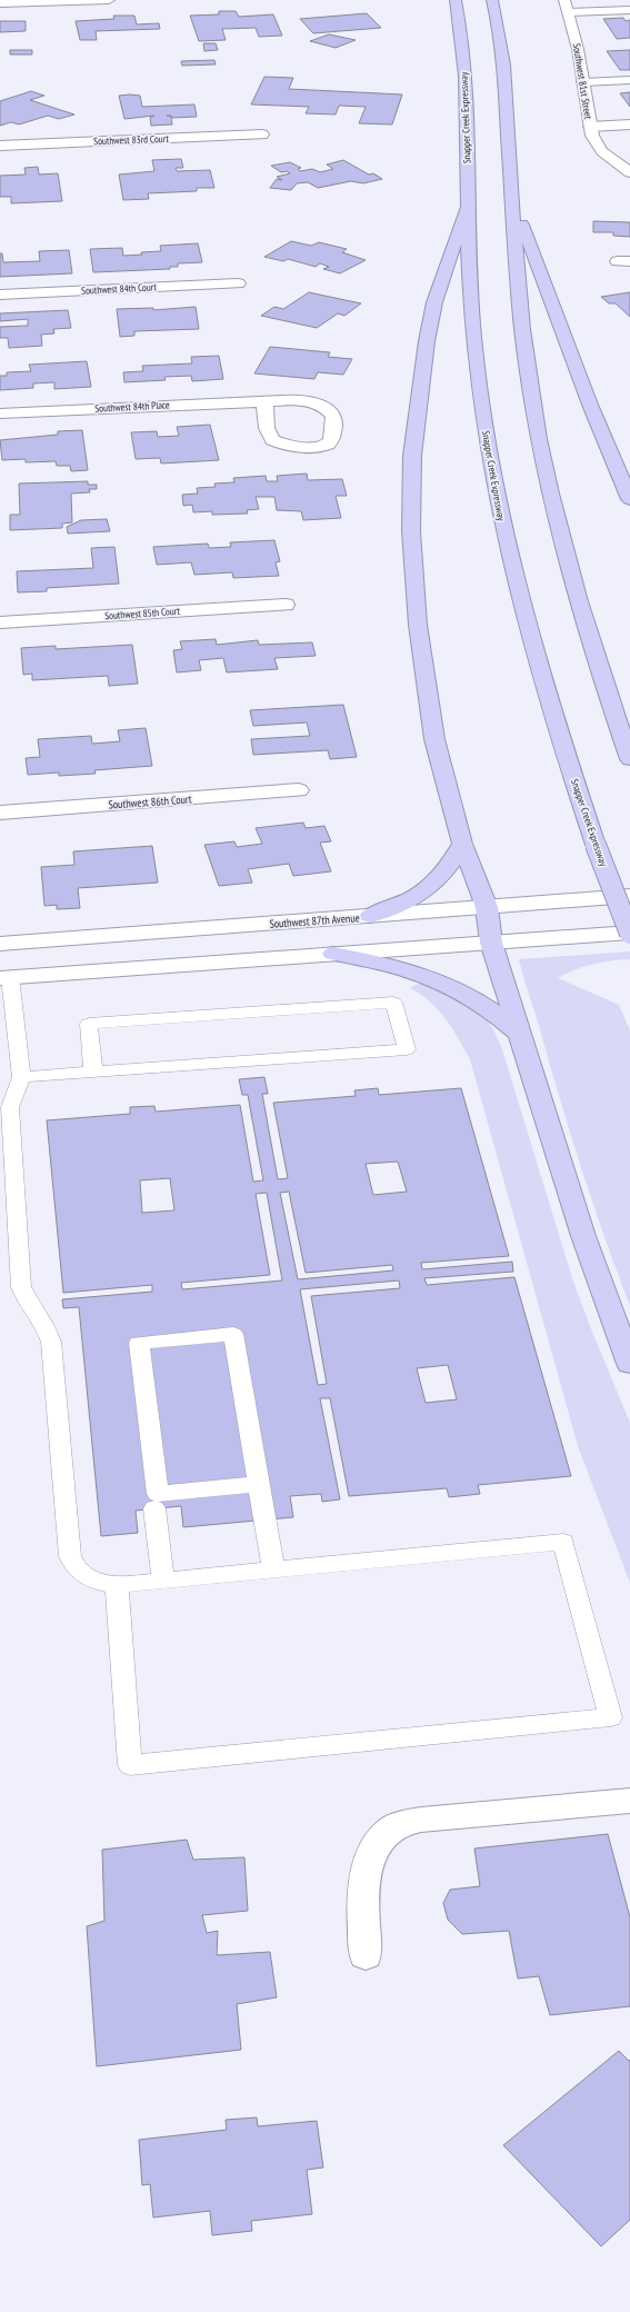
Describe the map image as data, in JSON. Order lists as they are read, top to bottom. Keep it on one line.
{"streets":{"highway":["Snapper Creek Expressway"],"street":["Southwest 81st Street","Southwest 83rd Court","Southwest 84th Court","Southwest 84th Place","Southwest 85th Court","Southwest 86th Court","Southwest 87th Avenue"]}}
